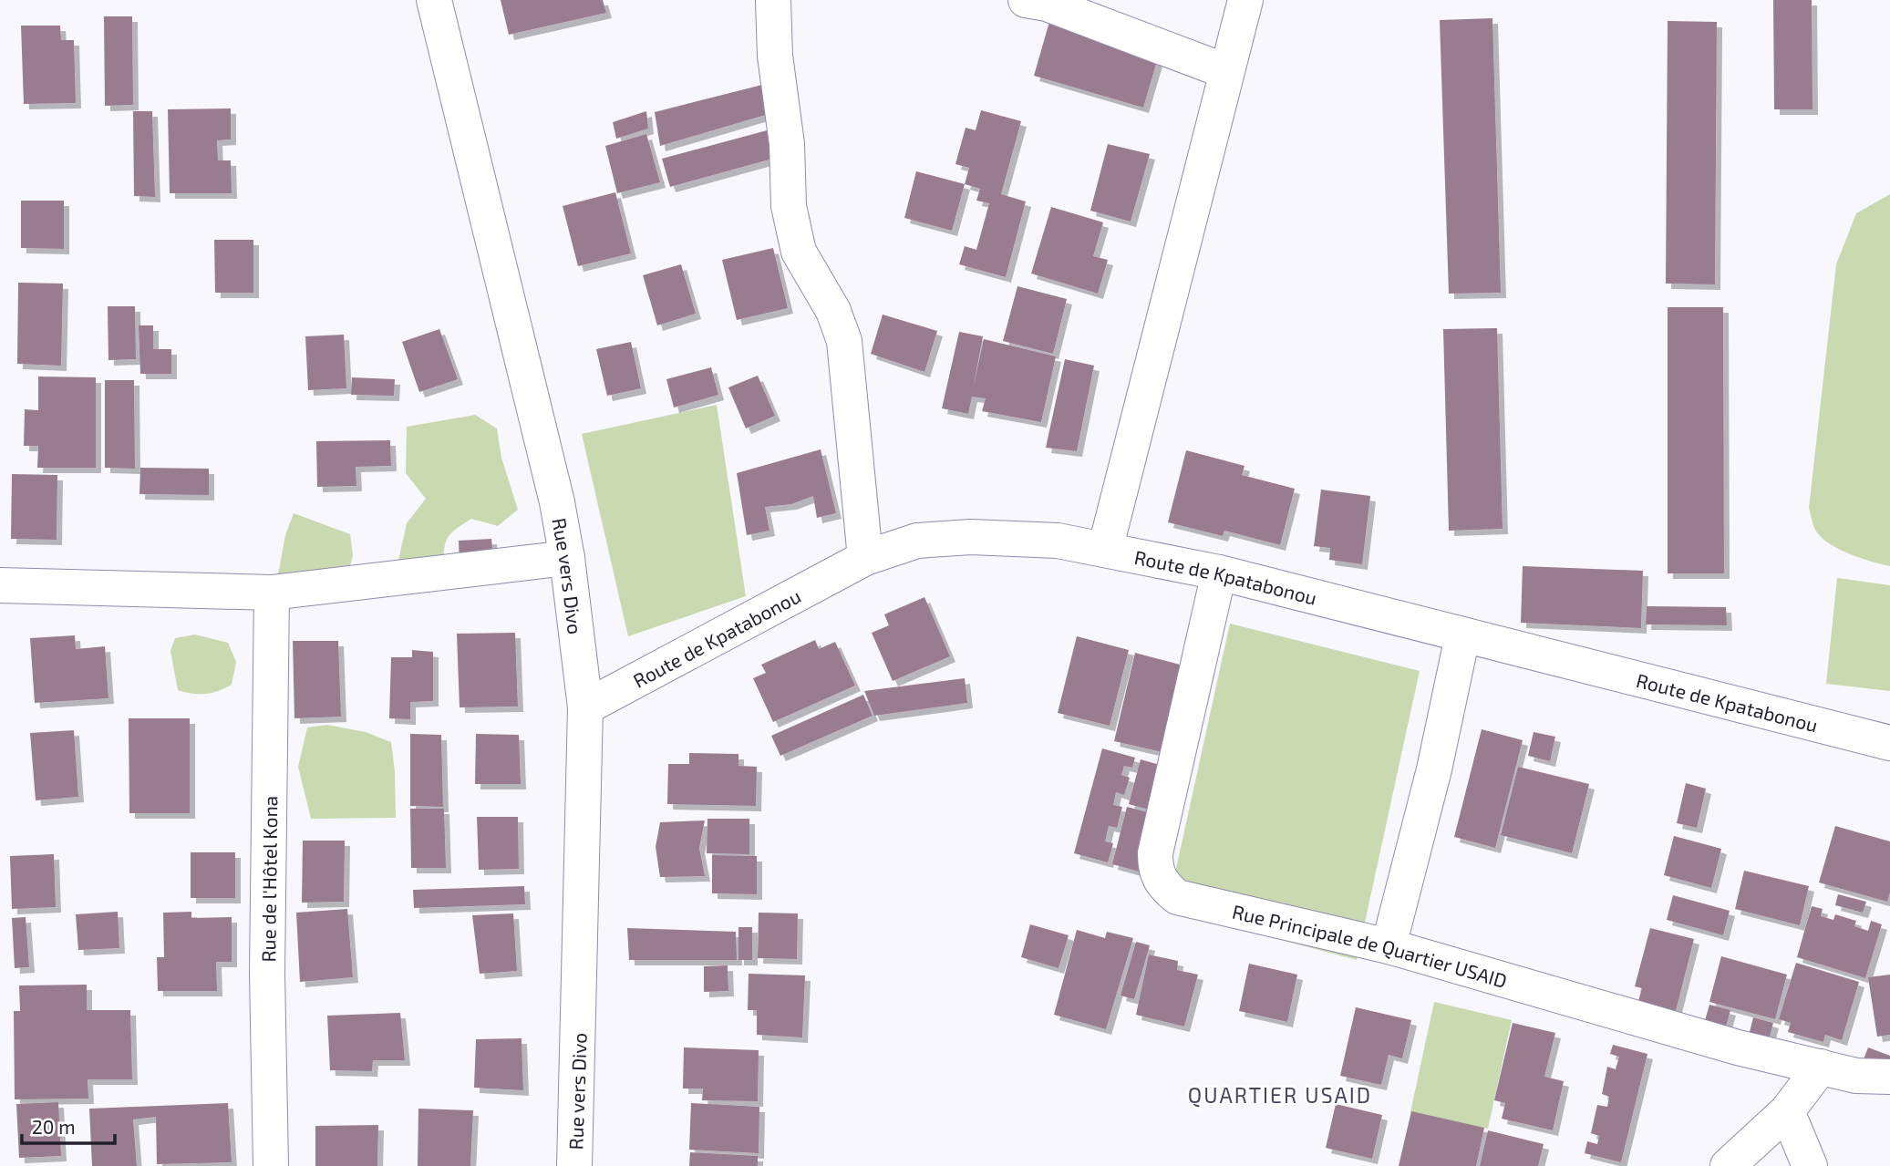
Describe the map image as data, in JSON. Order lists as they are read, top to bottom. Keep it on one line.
{"streets":{"street":["Rue vers Divo","Route de Kpatabonou","Rue de l'Hôtel Kona","Rue Principale de Quartier USAID"]},"crossings":[["Rue vers Divo","Route de Kpatabonou"],["Route de Kpatabonou","Rue Principale de Quartier USAID"]],"districts":["QUARTIER USAID"],"scale_bar":"20 m"}
